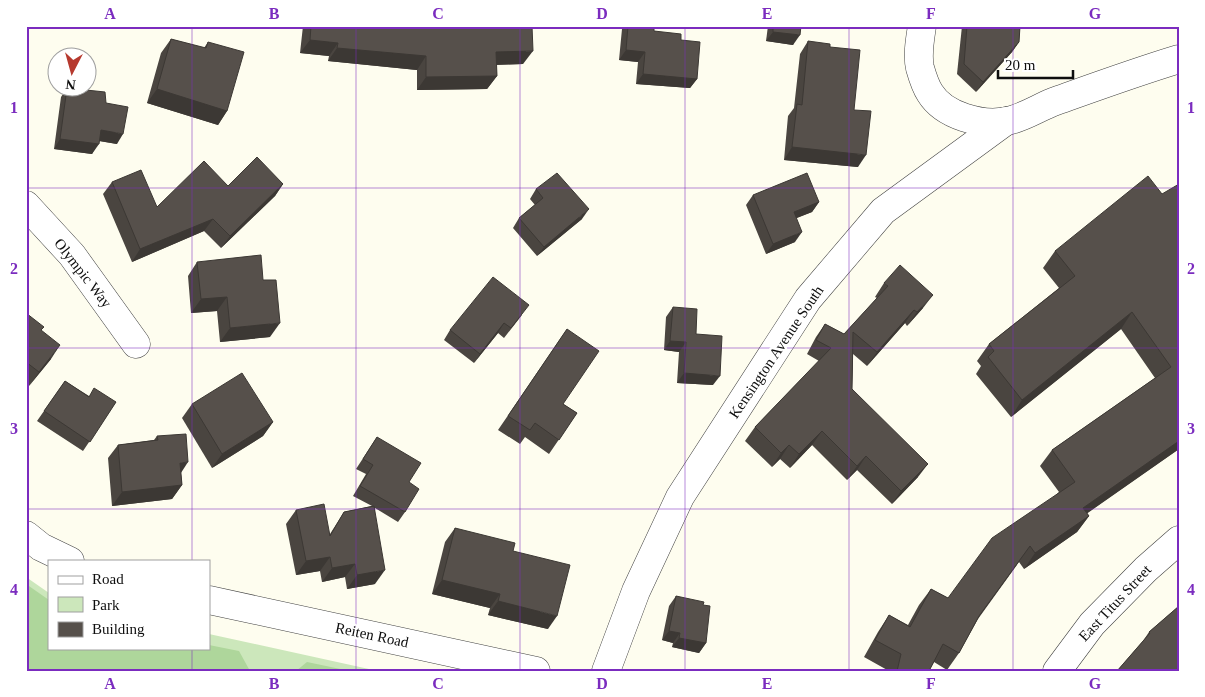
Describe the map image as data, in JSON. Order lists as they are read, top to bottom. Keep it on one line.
{"streets":{"street":["Olympic Way","Kensington Avenue South","East Titus Street","Reiten Road"]},"legend":["Road","Park","Building"],"scale_bar":"20 m","north":"bottom","grid":{"columns":["A","B","C","D","E","F","G"],"rows":["1","2","3","4"]}}
